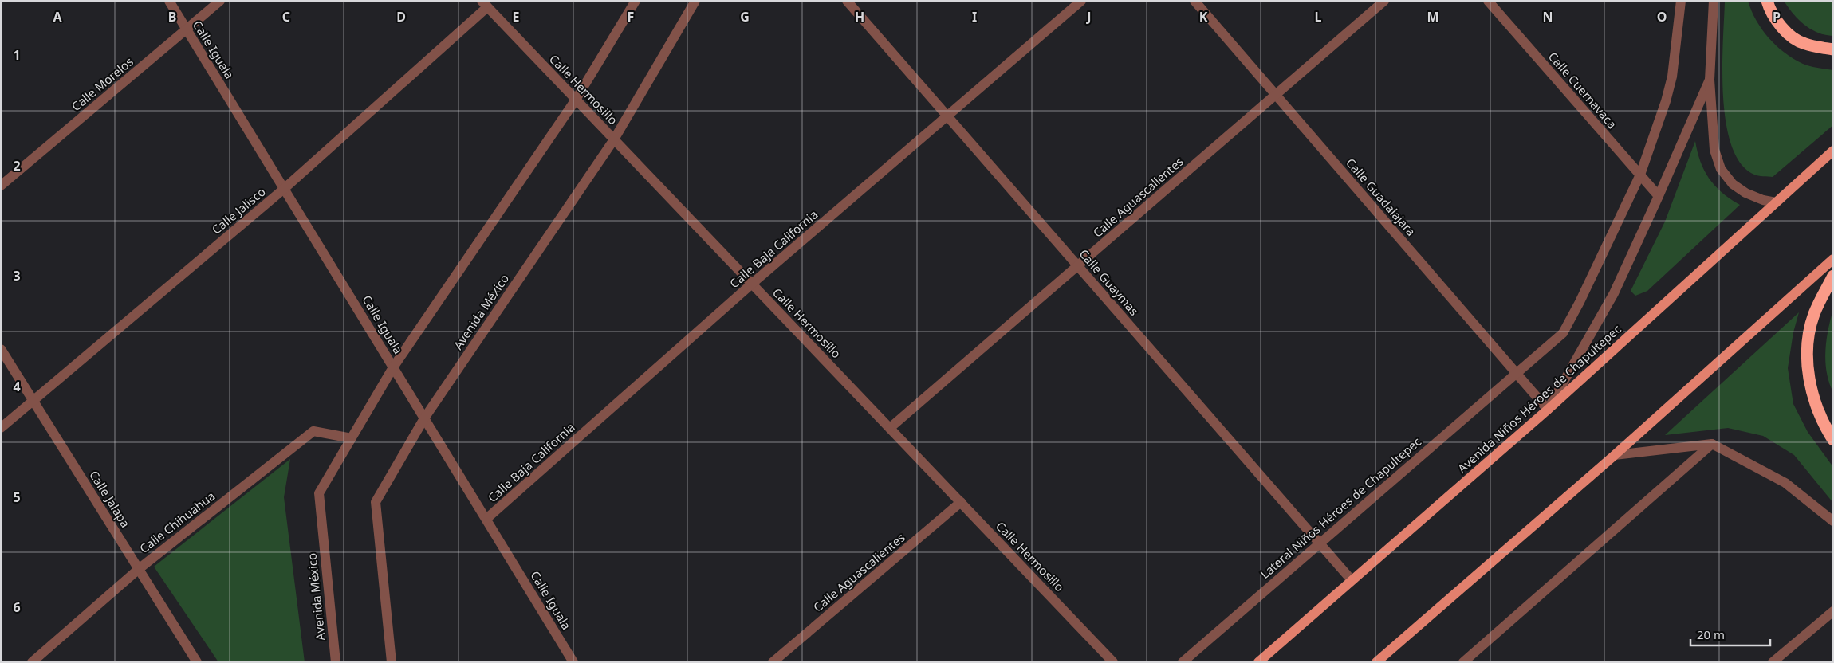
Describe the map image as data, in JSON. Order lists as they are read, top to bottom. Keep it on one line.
{"streets":{"main road":["Avenida Niños Héroes de Chapultepec"],"street":["Calle Iguala","Calle Morelos","Calle Hermosillo","Calle Cuernavaca","Calle Aguascalientes","Calle Guadalajara","Calle Jalisco","Calle Baja California","Calle Guaymas","Avenida México","Calle Jalapa","Lateral Niños Héroes de Chapultepec","Calle Chihuahua"]},"crossings":[["Calle Iguala","Calle Morelos"],["Calle Iguala","Calle Jalisco"],["Calle Iguala","Calle Baja California"],["Calle Iguala","Avenida México"],["Calle Hermosillo","Calle Aguascalientes"],["Calle Hermosillo","Calle Jalisco"],["Calle Hermosillo","Calle Baja California"],["Calle Hermosillo","Avenida México"],["Calle Cuernavaca","Lateral Niños Héroes de Chapultepec"],["Calle Aguascalientes","Calle Guadalajara"],["Calle Aguascalientes","Calle Guaymas"],["Calle Guadalajara","Avenida Niños Héroes de Chapultepec"],["Calle Guadalajara","Lateral Niños Héroes de Chapultepec"],["Calle Jalisco","Calle Jalapa"],["Calle Baja California","Calle Guaymas"],["Calle Guaymas","Avenida Niños Héroes de Chapultepec"],["Calle Guaymas","Lateral Niños Héroes de Chapultepec"],["Avenida México","Calle Chihuahua"],["Calle Jalapa","Calle Chihuahua"]],"scale_bar":"20 m","grid":{"columns":["A","B","C","D","E","F","G","H","I","J","K","L","M","N","O","P"],"rows":["1","2","3","4","5","6"]}}
